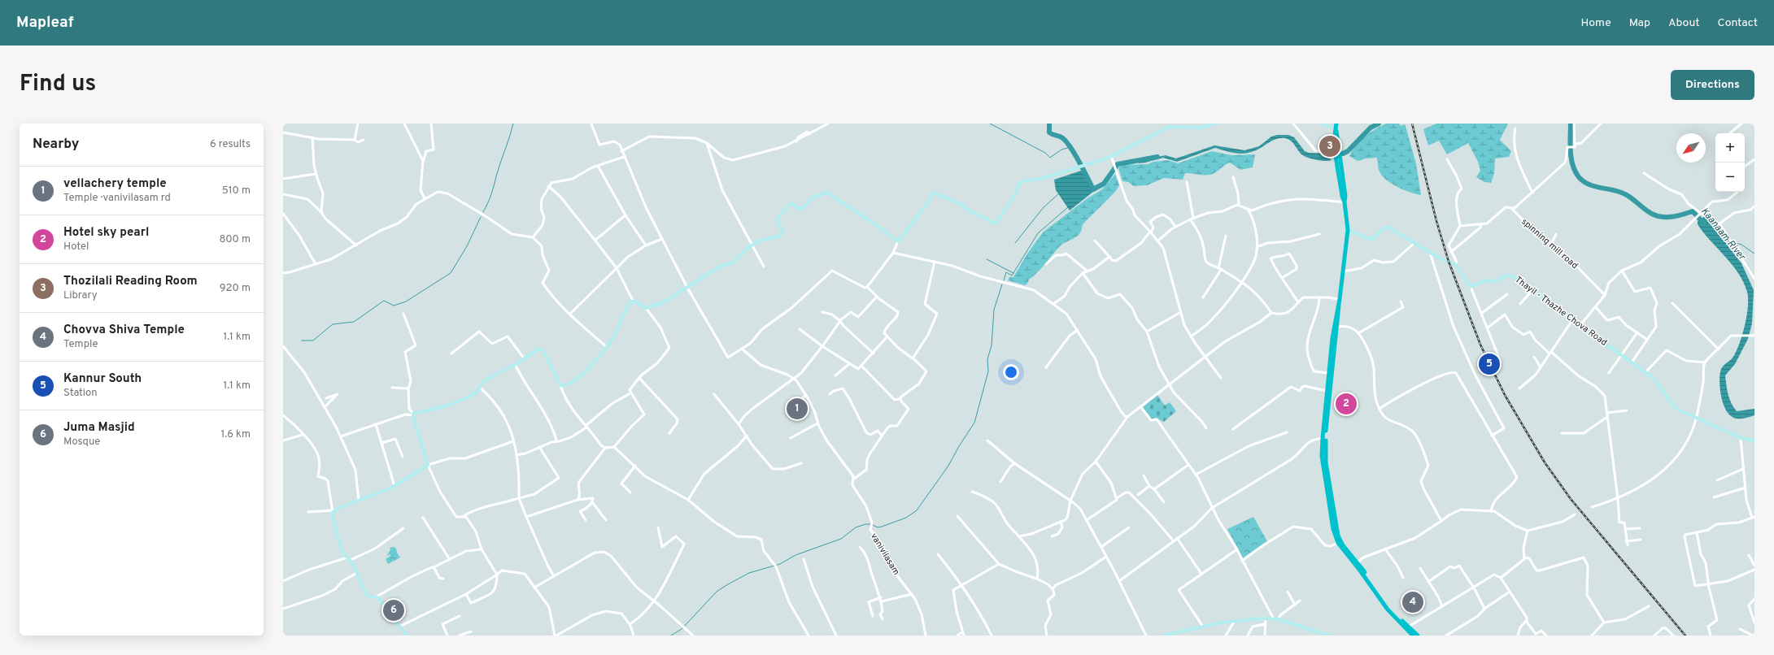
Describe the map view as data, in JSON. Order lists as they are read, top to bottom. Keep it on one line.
{"streets":{"main road":["Thayil - Thazhe Chova Road"],"street":["spinning mill road","vanivilasam"]},"water":["Kaanaam River"],"north":"bottom left","page":{"header":"Mapleaf","nav":["Home","Map","About","Contact"],"title":"Find us","buttons":"Directions","heading":["Nearby","6 results"],"map_buttons":["+","−"],"pins":["3","5","2","1","4","6"],"list":[{"mark":"1","name":"vellachery temple","note":"Temple · vanivilasam rd","value":"510 m"},{"mark":"2","name":"Hotel sky pearl","note":"Hotel","value":"800 m"},{"mark":"3","name":"Thozilali Reading Room","note":"Library","value":"920 m"},{"mark":"4","name":"Chovva Shiva Temple","note":"Temple","value":"1.1 km"},{"mark":"5","name":"Kannur South","note":"Station","value":"1.1 km"},{"mark":"6","name":"Juma Masjid","note":"Mosque","value":"1.6 km"}]}}
